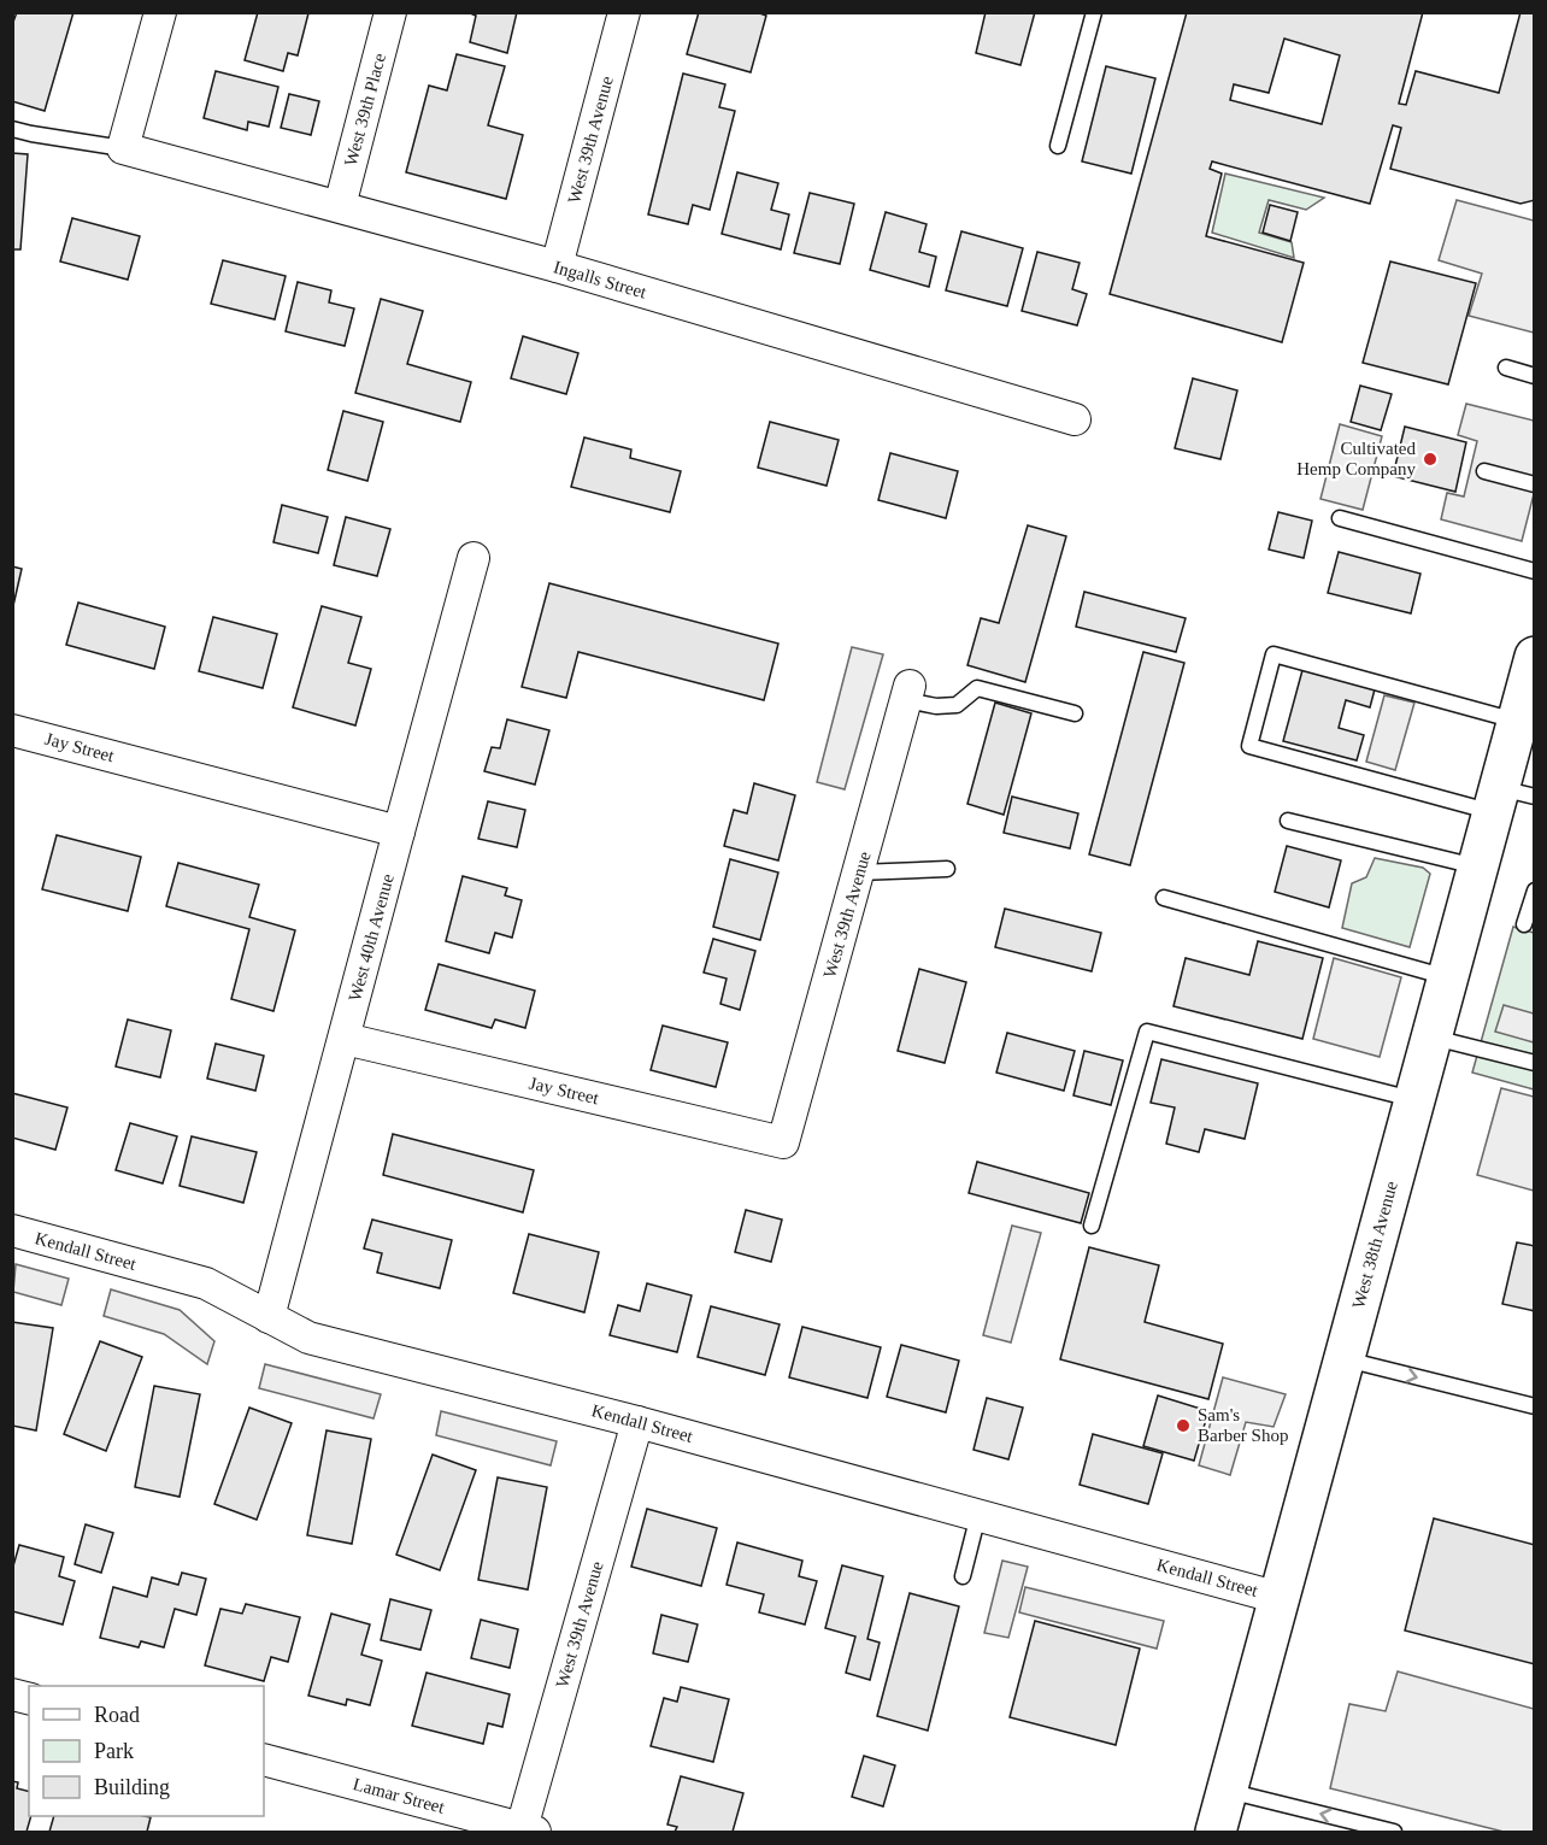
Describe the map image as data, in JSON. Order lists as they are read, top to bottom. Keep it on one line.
{"streets":{"main road":["West 38th Avenue"],"street":["West 39th Place","West 39th Avenue","Ingalls Street","Jay Street","West 40th Avenue","Kendall Street","Lamar Street"]},"crossings":[["West 39th Place","Ingalls Street"],["West 39th Avenue","Ingalls Street"],["West 39th Avenue","Jay Street"],["West 39th Avenue","Kendall Street"],["West 39th Avenue","Lamar Street"],["Jay Street","West 40th Avenue"],["West 40th Avenue","Kendall Street"],["West 38th Avenue","Kendall Street"]],"places":["Cultivated Hemp Company","Sam's Barber Shop"],"legend":["Road","Park","Building"]}
